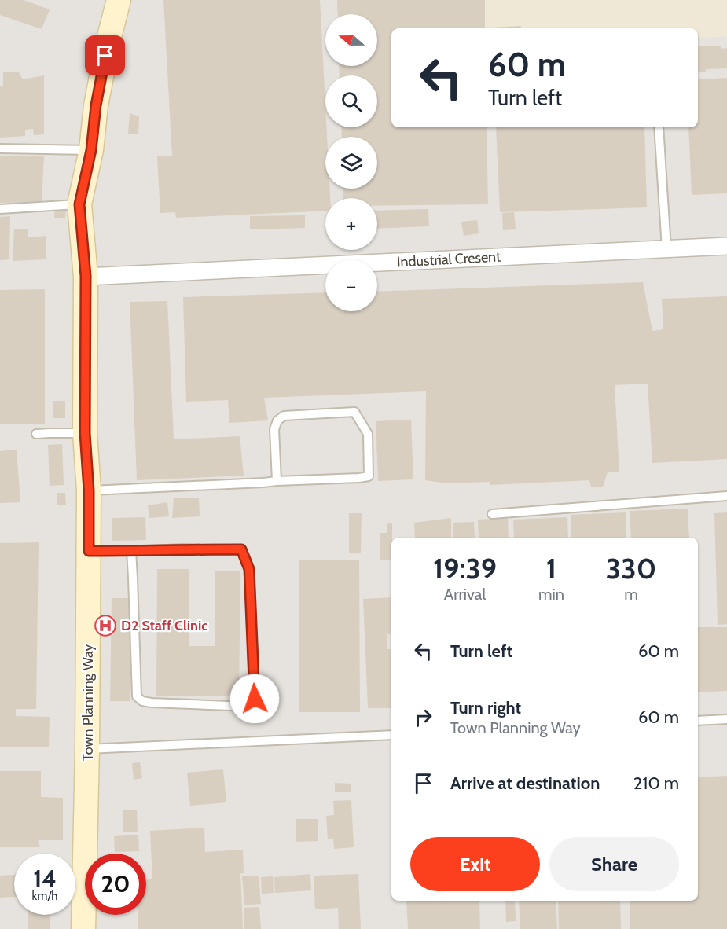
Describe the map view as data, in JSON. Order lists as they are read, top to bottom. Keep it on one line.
{"streets":{"main road":["Town Planning Way"],"street":["Industrial Cresent"]},"crossings":[["Industrial Cresent","Town Planning Way"]],"places":{"hospital":["D2 Staff Clinic"]},"north":"left","page":{"map_buttons":["+","−"],"turn":["60 m","Turn left"],"eta":["19:39","Arrival","1","min","330","m"],"list":[{"name":"Turn left","value":"60 m"},{"name":"Turn right","note":"Town Planning Way","value":"60 m"},{"name":"Arrive at destination","value":"210 m"}],"buttons":["Exit","Share"],"speed":"14 km/h","limit":"20"}}
